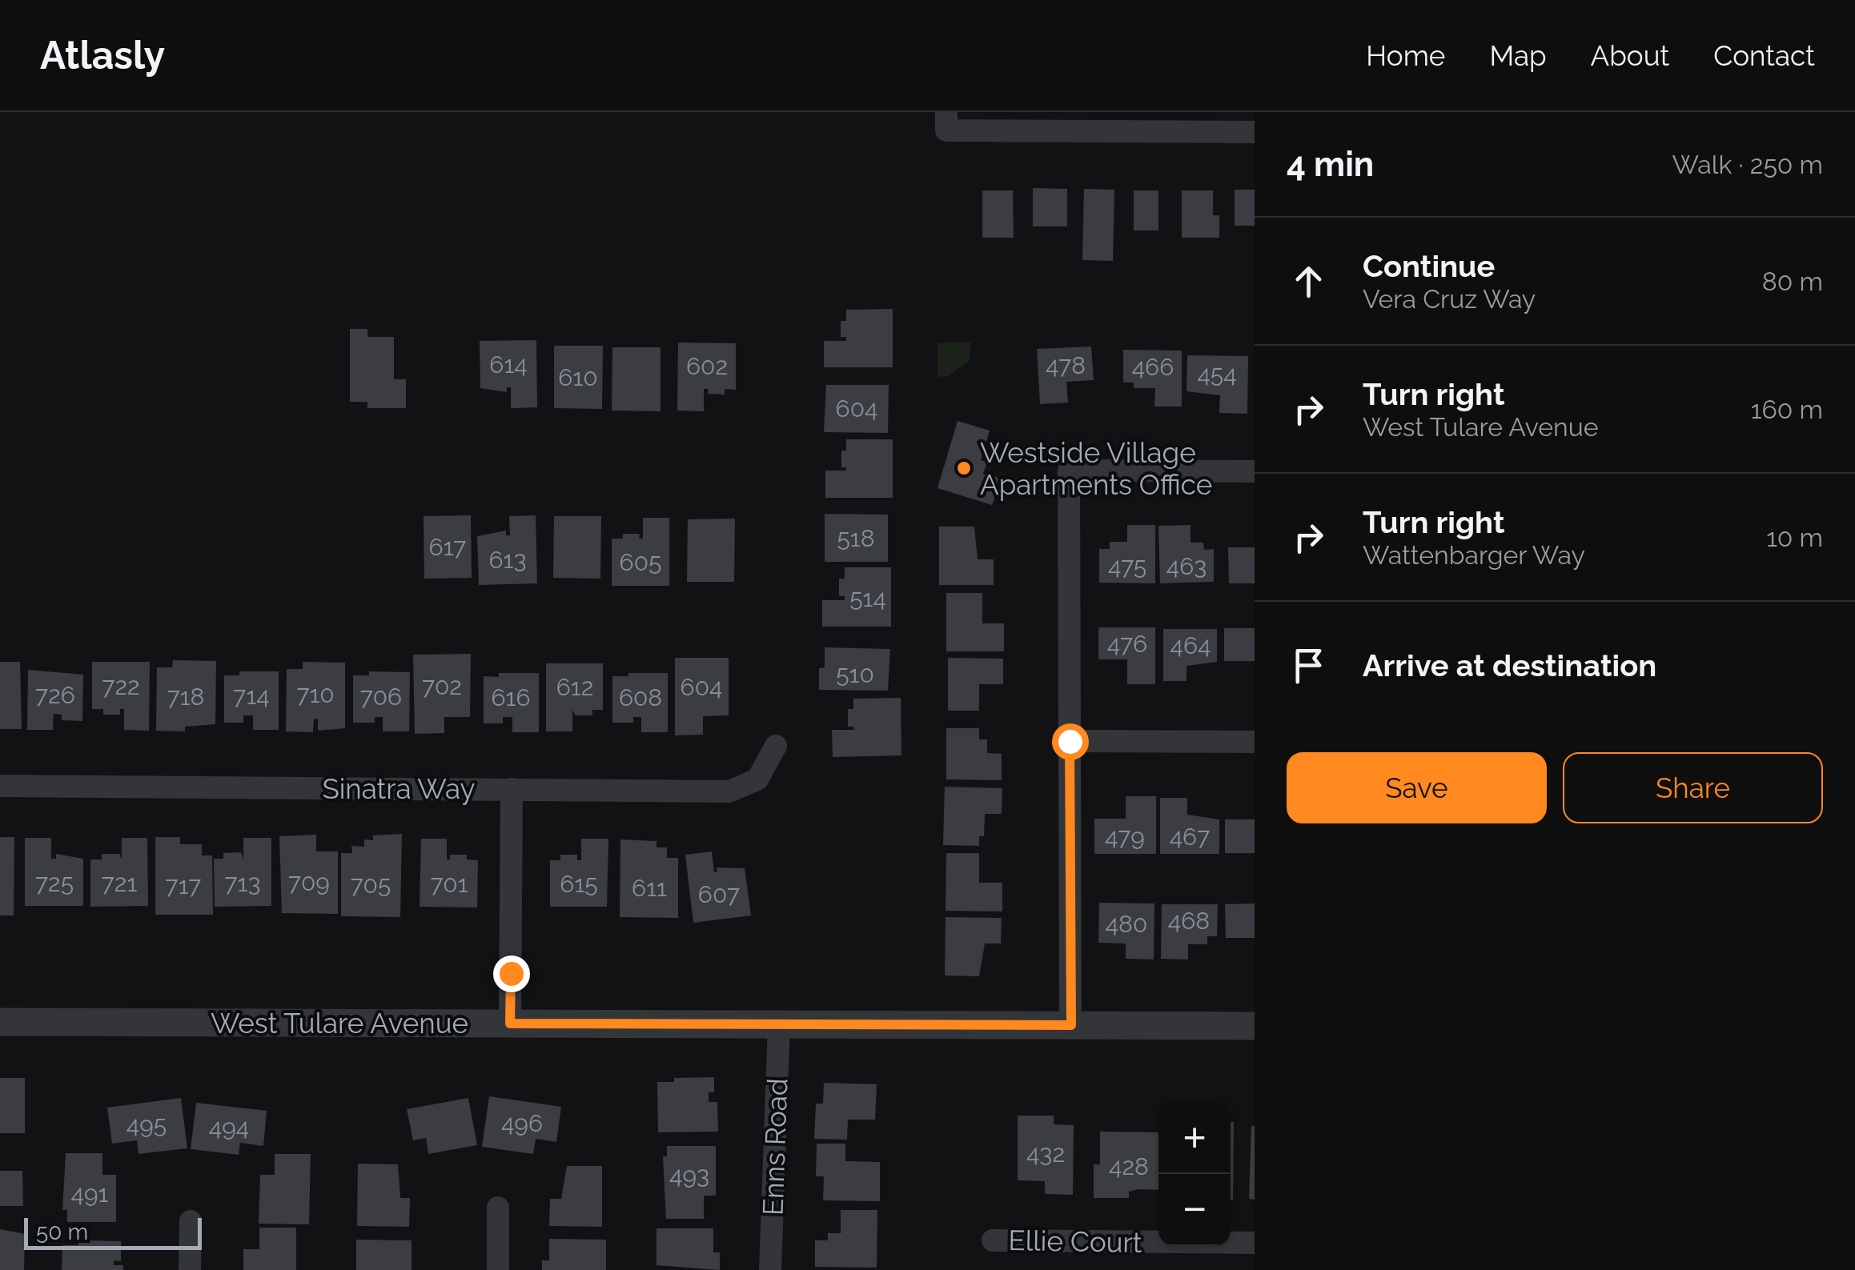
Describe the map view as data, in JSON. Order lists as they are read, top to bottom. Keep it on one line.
{"streets":{"street":["Sinatra Way","West Tulare Avenue","Enns Road","Ellie Court"]},"crossings":[["West Tulare Avenue","Enns Road"]],"places":["Westside Village Apartments Office"],"house_numbers":["614","478","602","466","454","610","604","518","617","613","605","475","463","514","476","464","510","722","702","612","604","710","726","714","718","706","616","608","479","467","709","725","721","713","701","615","705","717","611","607","468","480","496","495","494","432","428","493","491"],"scale_bar":"50 m","page":{"header":"Atlasly","nav":["Home","Map","About","Contact"],"heading":["4 min","Walk · 250 m"],"list":[["Continue","Vera Cruz Way","80 m"],["Turn right","West Tulare Avenue","160 m"],["Turn right","Wattenbarger Way","10 m"],"Arrive at destination"],"buttons":["Save","Share"],"map_buttons":["+","−"],"scale":"50 m"}}
